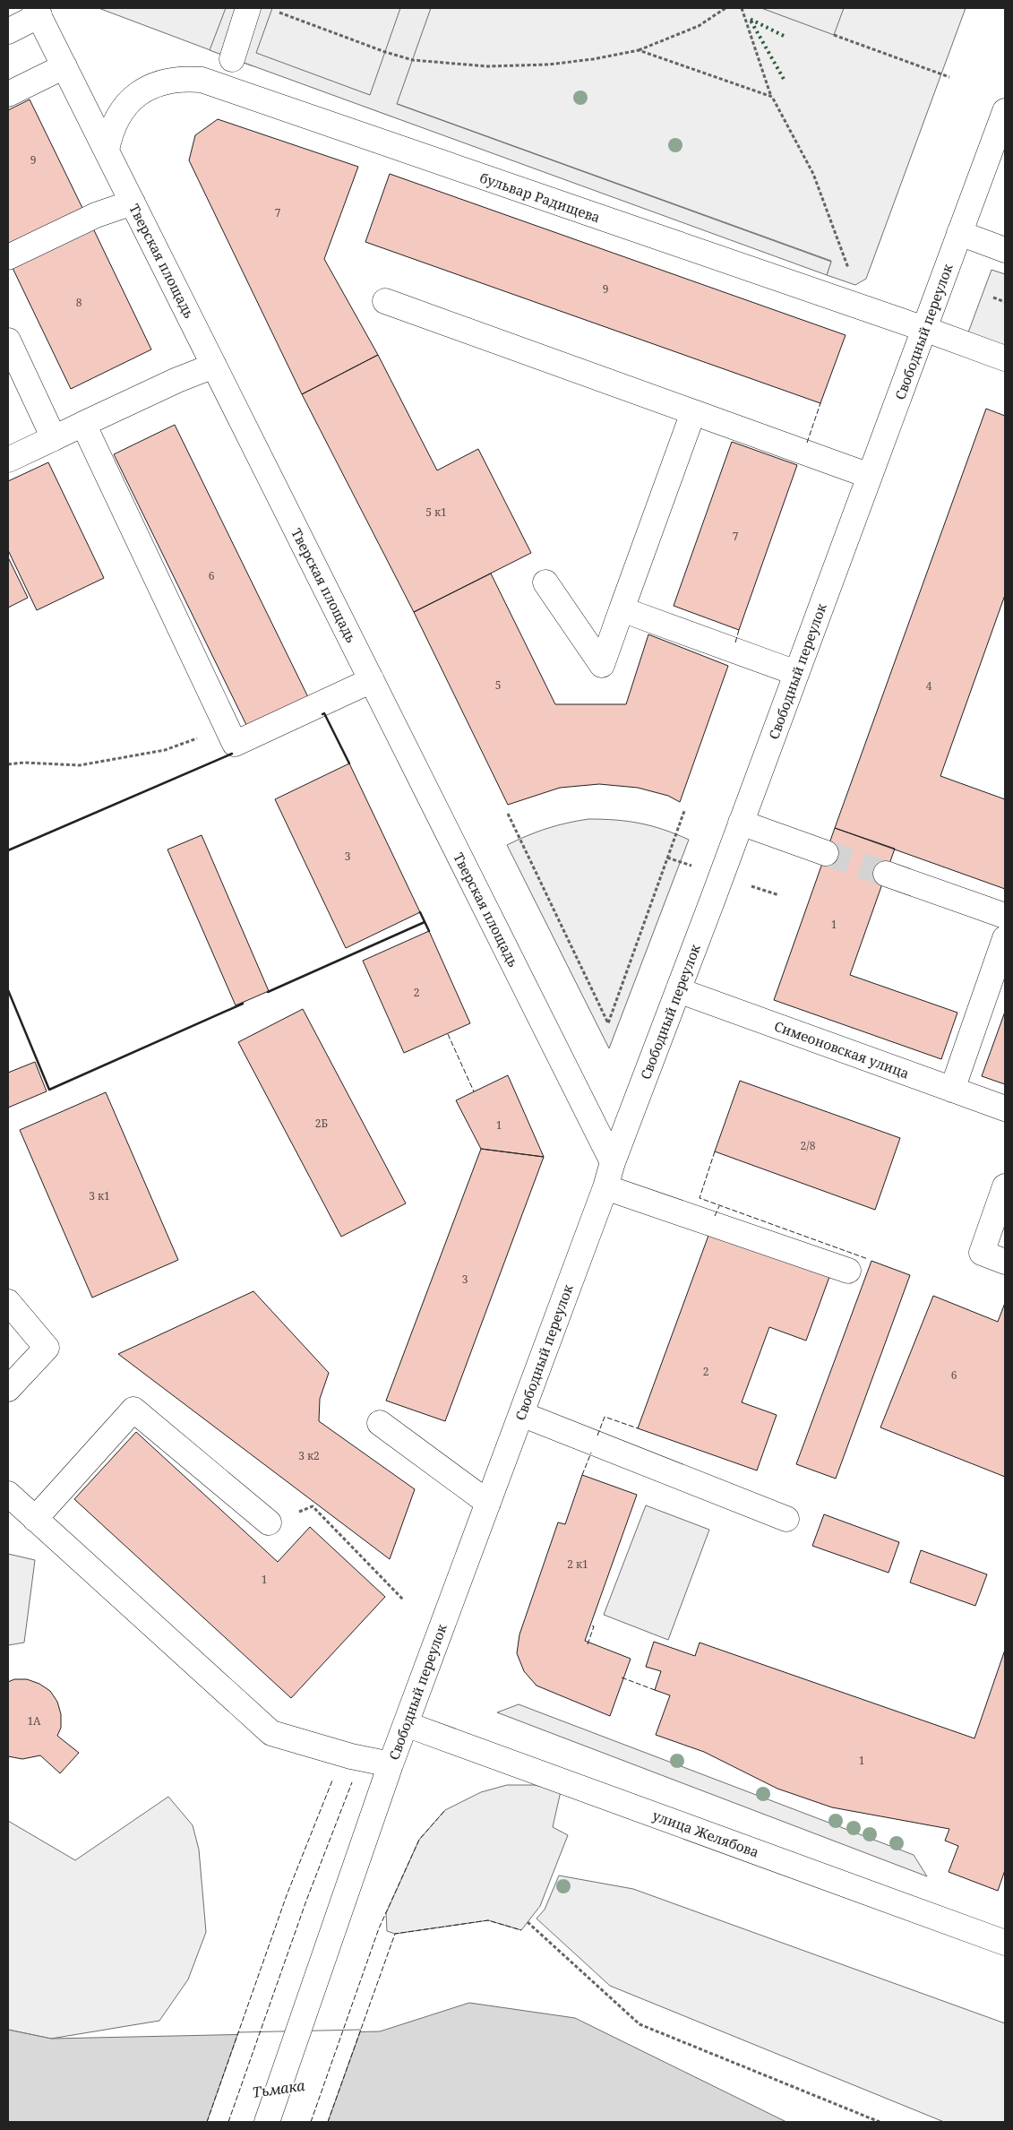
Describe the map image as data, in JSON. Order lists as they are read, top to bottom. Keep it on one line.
{"streets":{"street":["бульвар Радищева","Тверская площадь","Свободный переулок","Симеоновская улица","улица Желябова"]},"crossings":[["бульвар Радищева","Тверская площадь"],["бульвар Радищева","Свободный переулок"],["Тверская площадь","Свободный переулок"],["Свободный переулок","Симеоновская улица"],["Свободный переулок","улица Желябова"]],"water":["Тьмака"],"house_numbers":["9","7","9","8","5 к1","7","6","5","4","3","1","2","2Б","1","2/8","3 к1","3","2","6","3 к2","2 к1","1","1А","1"]}
